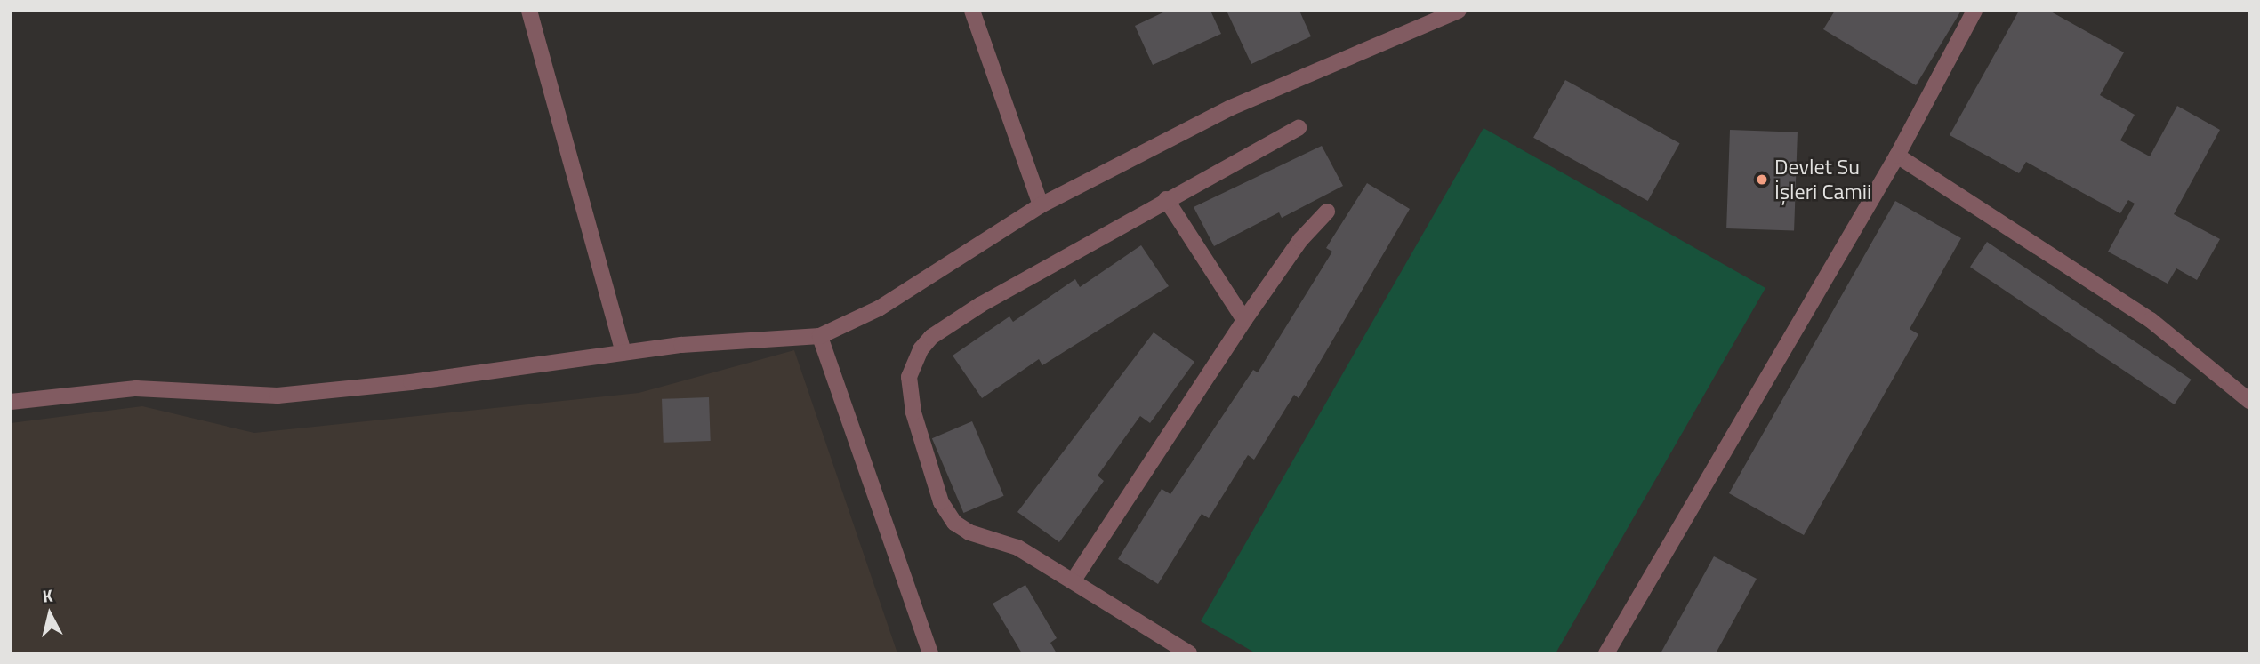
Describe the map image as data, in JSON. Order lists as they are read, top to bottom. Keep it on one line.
{"places":["Devlet Su İşleri Camii"],"north":"top"}
